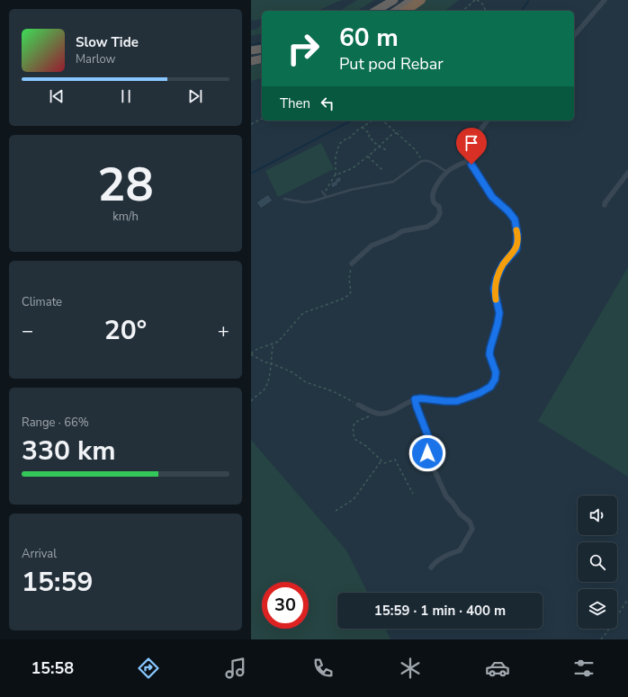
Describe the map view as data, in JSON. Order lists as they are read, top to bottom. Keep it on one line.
{"page":{"turn":["60 m","Put pod Rebar"],"song":["Slow Tide","Marlow"],"then":"Then","tile":[["28","km/h"],"Climate",["Range · 66%","330 km"],["Arrival","15:59"]],"heat":["−","20°","+"],"limit":"30","trip":"15:59 · 1 min · 400 m","tabs":"15:58"}}
